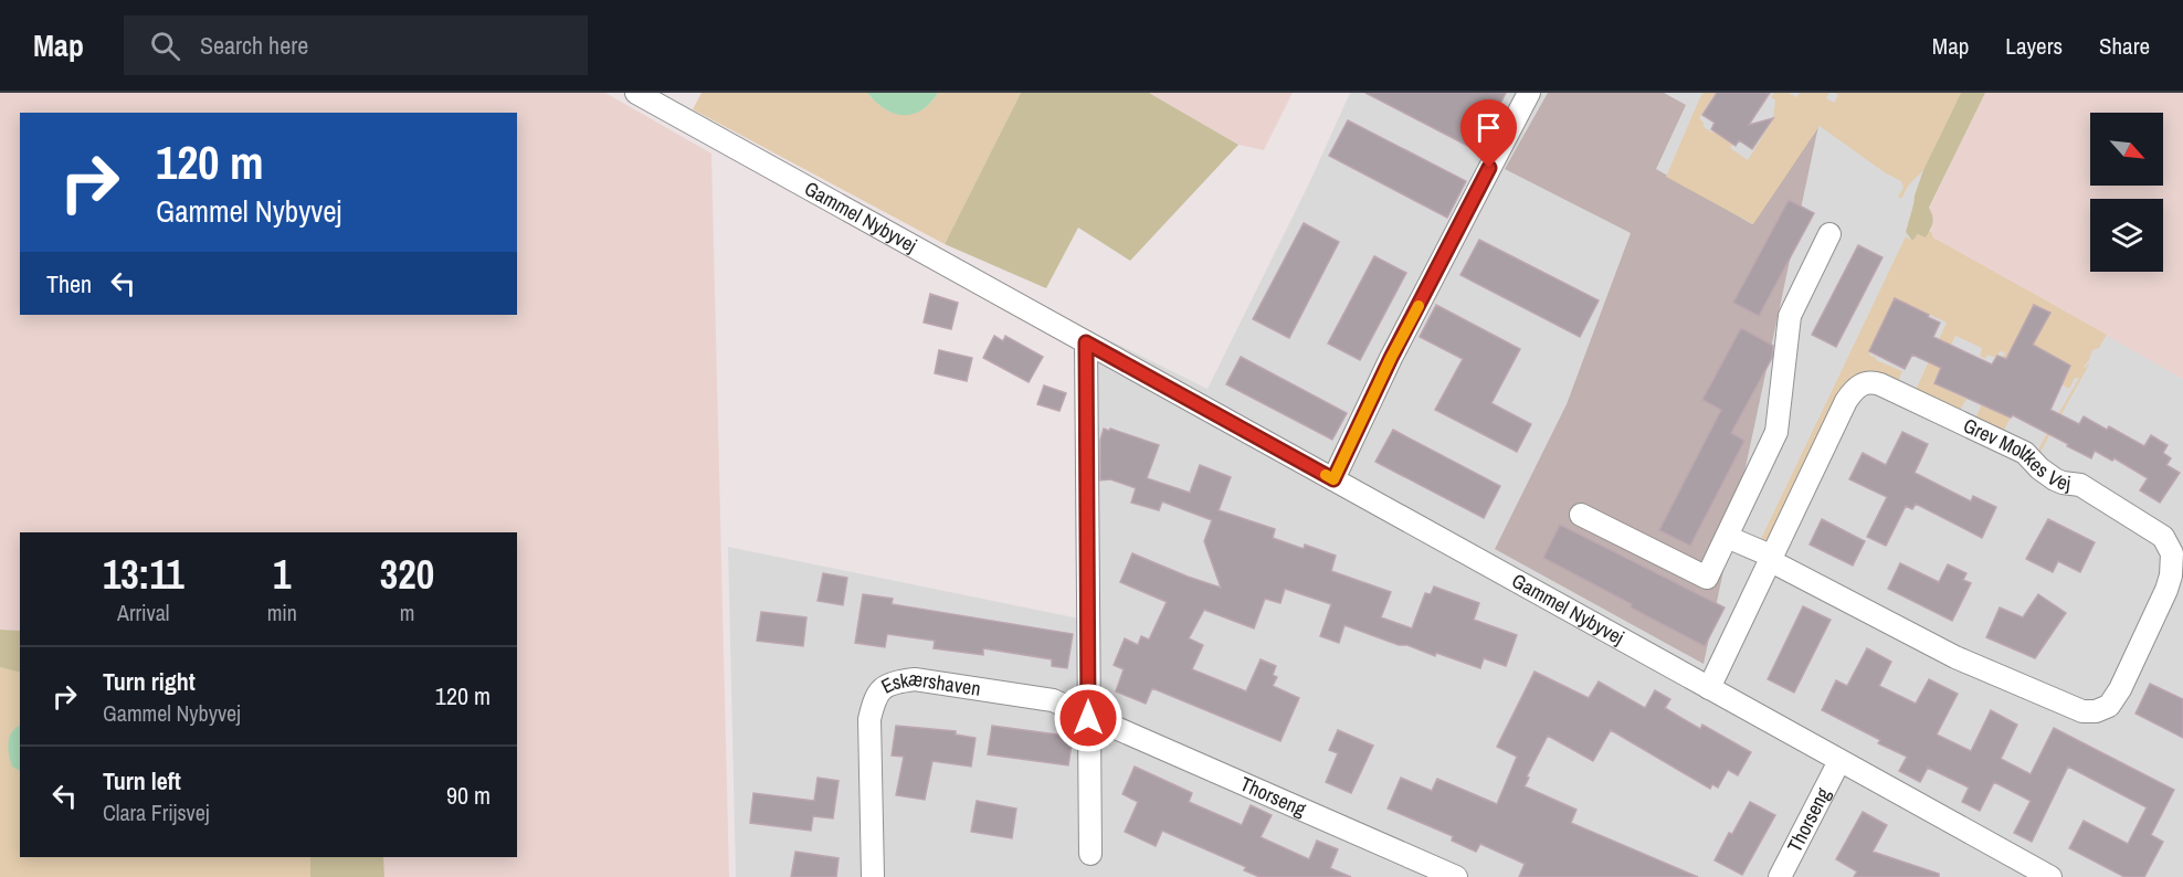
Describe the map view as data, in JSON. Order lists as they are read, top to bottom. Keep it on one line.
{"streets":{"street":["Gammel Nybyvej","Grev Moltkes Vej","Eskærshaven","Thorseng"]},"crossings":[["Gammel Nybyvej","Grev Moltkes Vej"],["Gammel Nybyvej","Thorseng"],["Eskærshaven","Thorseng"]],"north":"bottom right","page":{"header":"Map","search":"Search here","nav":["Map","Layers","Share"],"turn":["120 m","Gammel Nybyvej"],"then":"Then","eta":["13:11","Arrival","1","min","320","m"],"list":[{"name":"Turn right","note":"Gammel Nybyvej","value":"120 m"},{"name":"Turn left","note":"Clara Frijsvej","value":"90 m"}]}}
